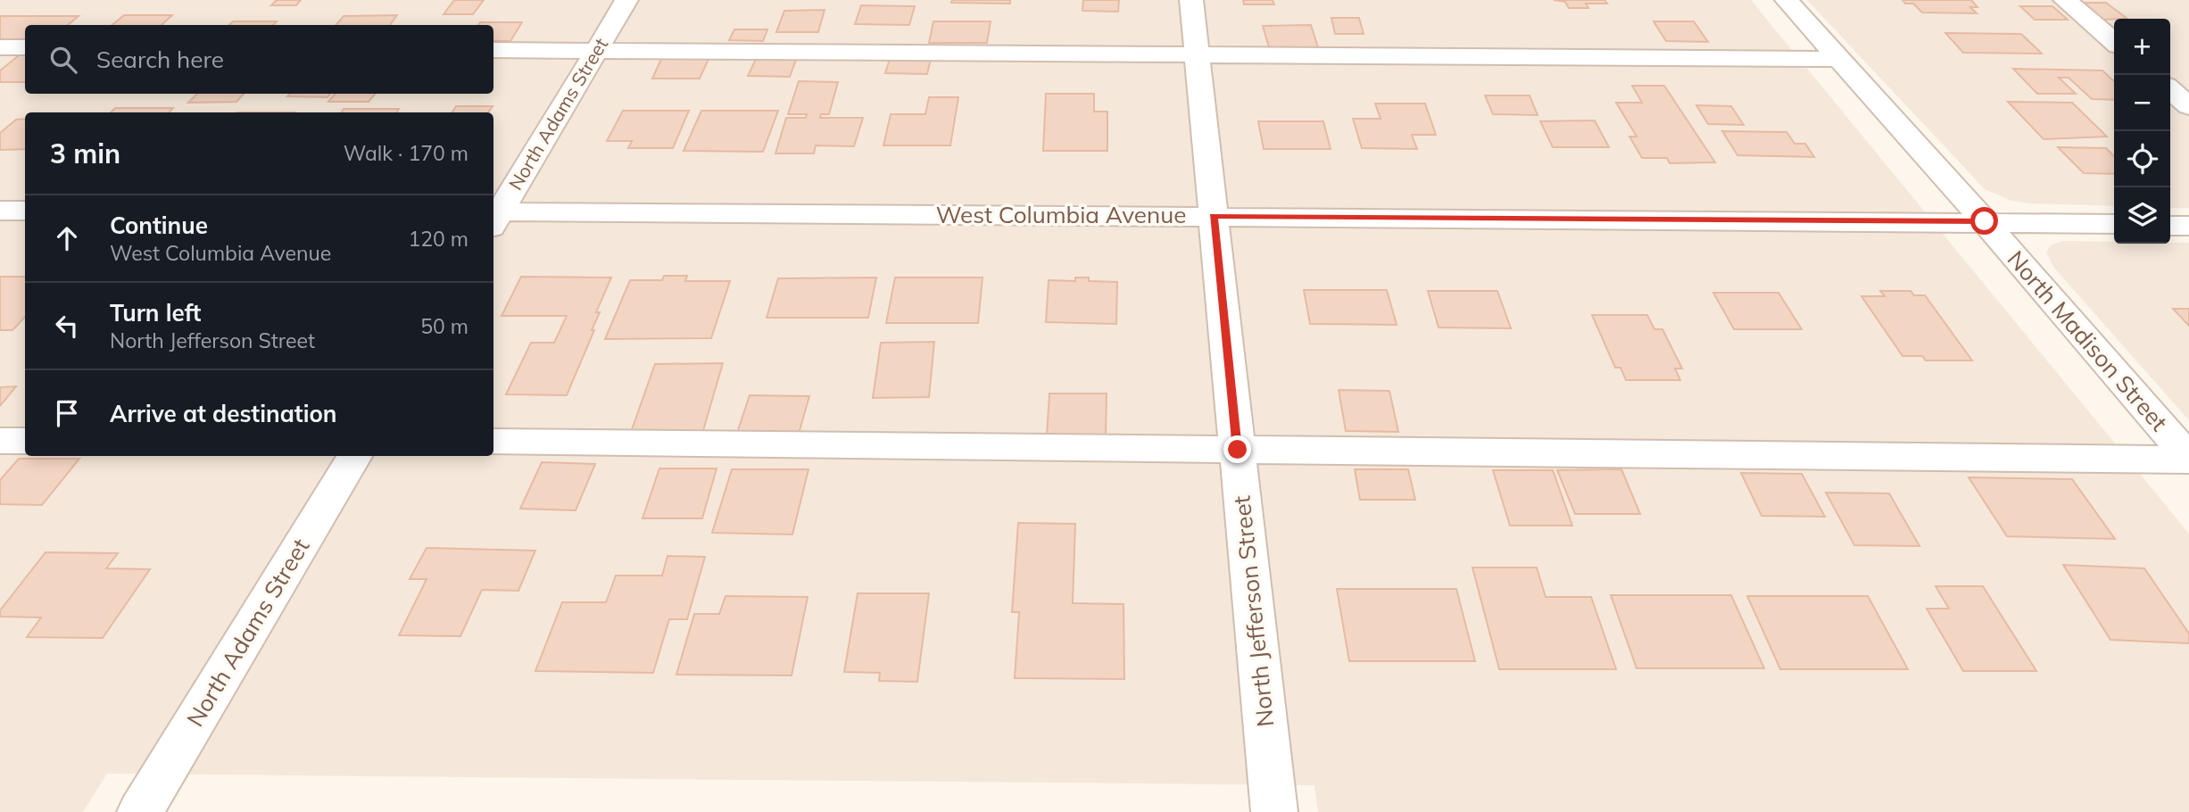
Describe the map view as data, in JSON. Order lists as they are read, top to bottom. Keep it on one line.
{"streets":{"street":["North Adams Street","West Columbia Avenue","North Madison Street","North Jefferson Street"]},"crossings":[["North Adams Street","West Columbia Avenue"],["West Columbia Avenue","North Madison Street"],["West Columbia Avenue","North Jefferson Street"]],"page":{"map_buttons":["+","−"],"search":"Search here","heading":["3 min","Walk · 170 m"],"list":[["Continue","West Columbia Avenue","120 m"],["Turn left","North Jefferson Street","50 m"],"Arrive at destination"]}}
